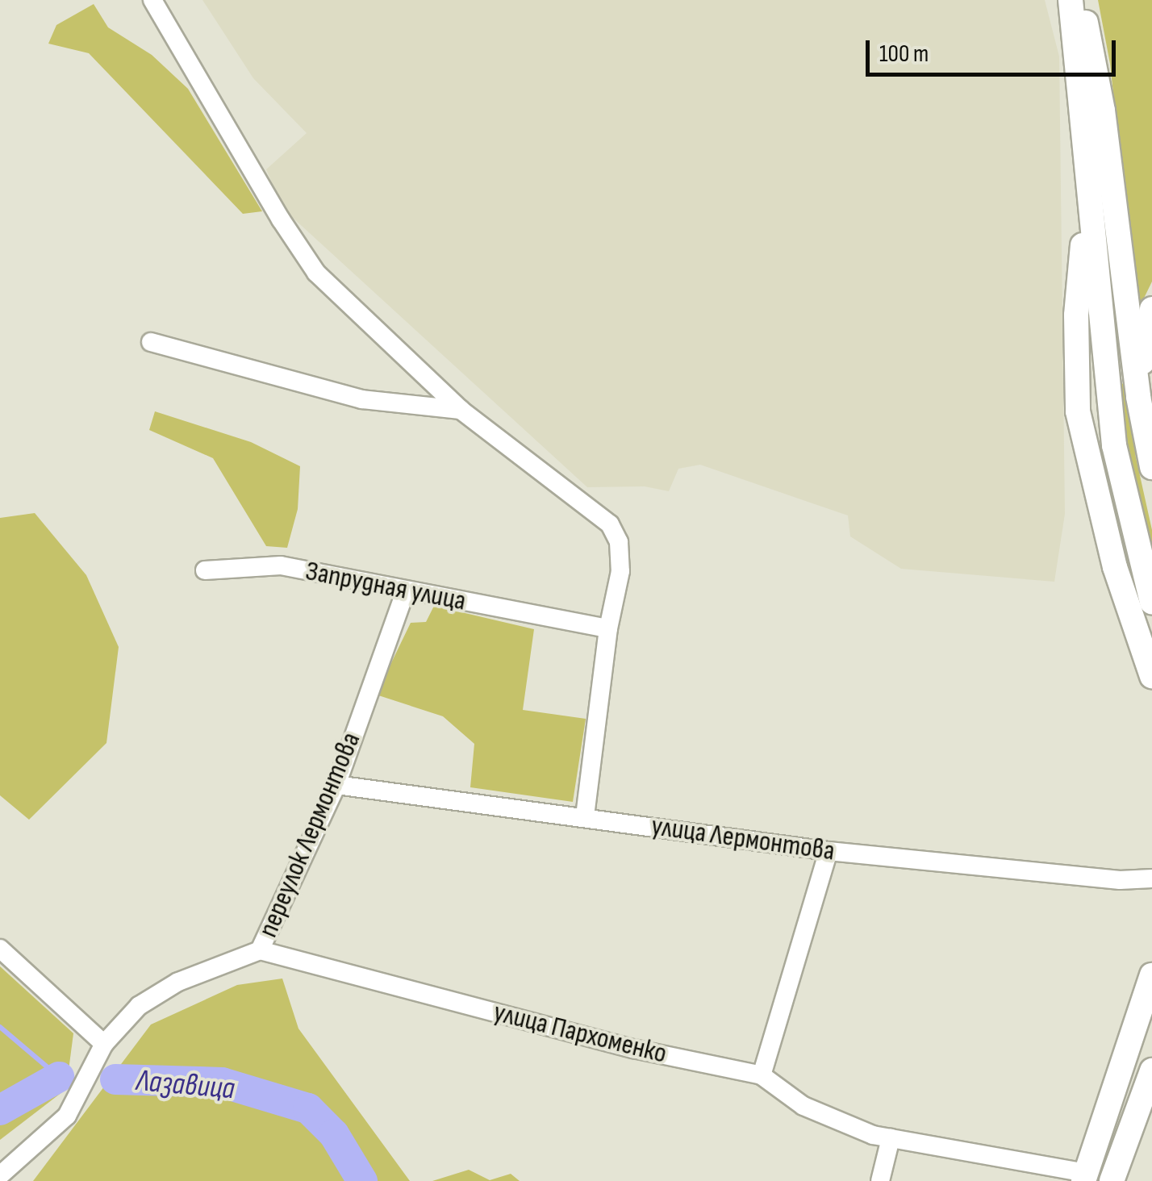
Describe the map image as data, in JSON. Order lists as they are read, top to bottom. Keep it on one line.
{"streets":{"street":["Запрудная улица","переулок Лермонтова","улица Лермонтова","улица Пархоменко"]},"crossings":[["Запрудная улица","переулок Лермонтова"],["переулок Лермонтова","улица Лермонтова"],["переулок Лермонтова","улица Пархоменко"]],"water":["Лазавица"],"scale_bar":"100 m"}
